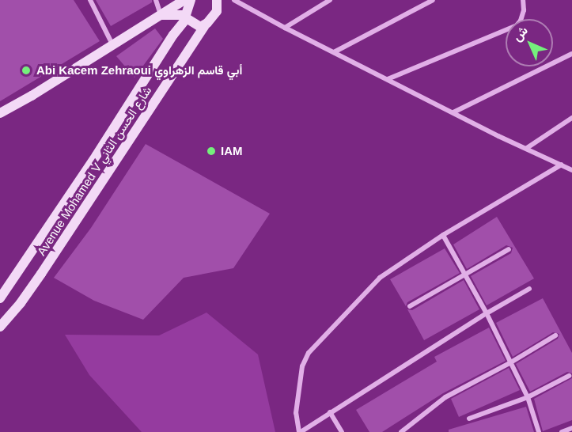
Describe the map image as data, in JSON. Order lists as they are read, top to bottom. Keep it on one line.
{"streets":{"main road":["Avenue Mohamed V شارع الحسن الثاني"]},"places":["Abi Kacem Zehraoui أبي قاسم الزهراوي","IAM"],"north":"top left"}
